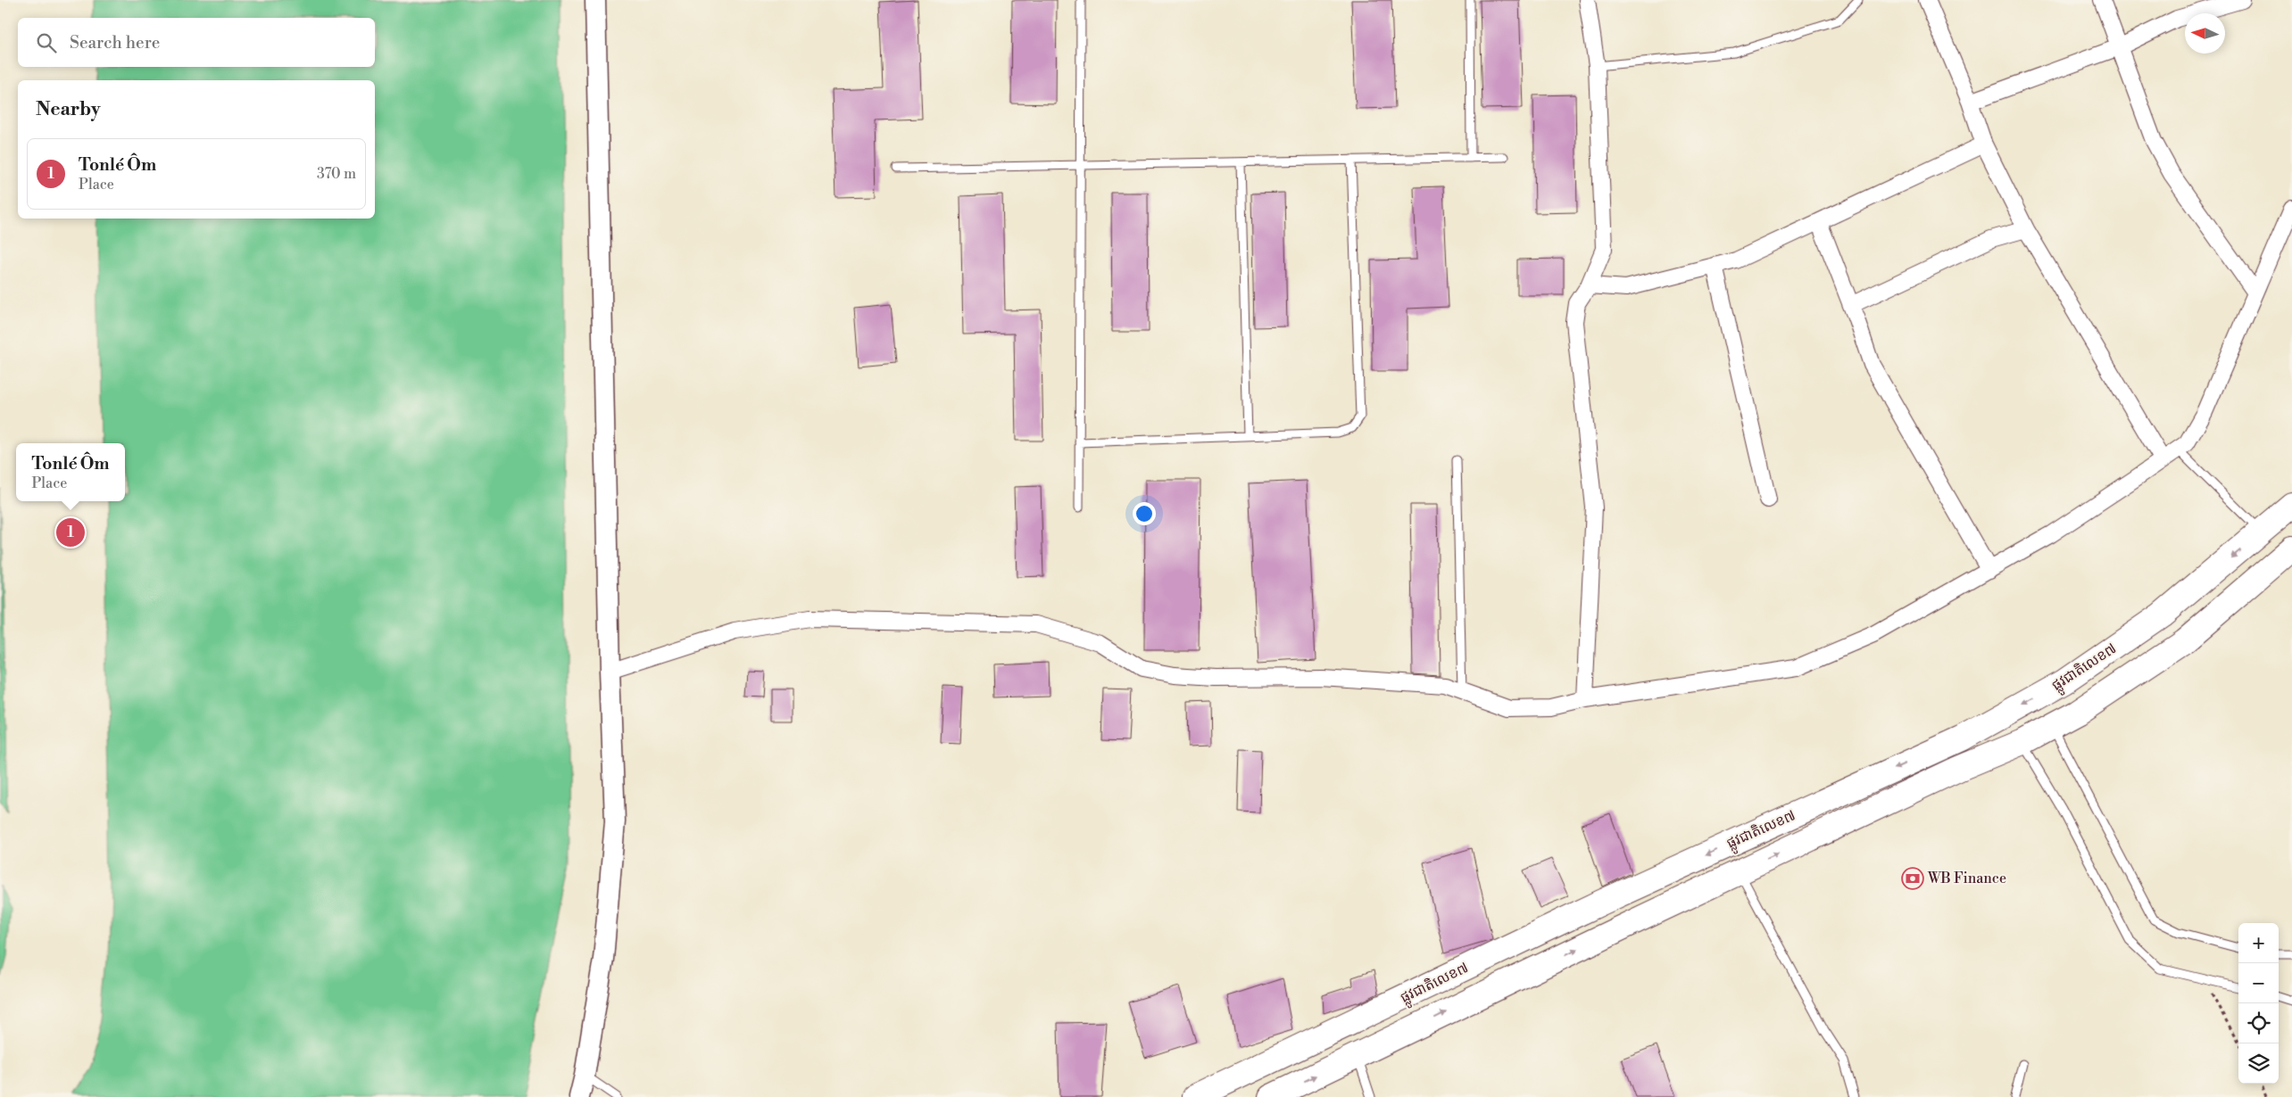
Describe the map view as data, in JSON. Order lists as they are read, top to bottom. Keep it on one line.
{"streets":{"highway":["ផ្លូវជាតិលេខ៧"]},"places":{"bank":["WB Finance"]},"north":"left","page":{"search":"Search here","heading":"Nearby","list":[{"mark":"1","name":"Tonlé Ôm","note":"Place","value":"370 m"}],"popup":["Tonlé Ôm","Place"],"pins":"1","map_buttons":["+","−"]}}
